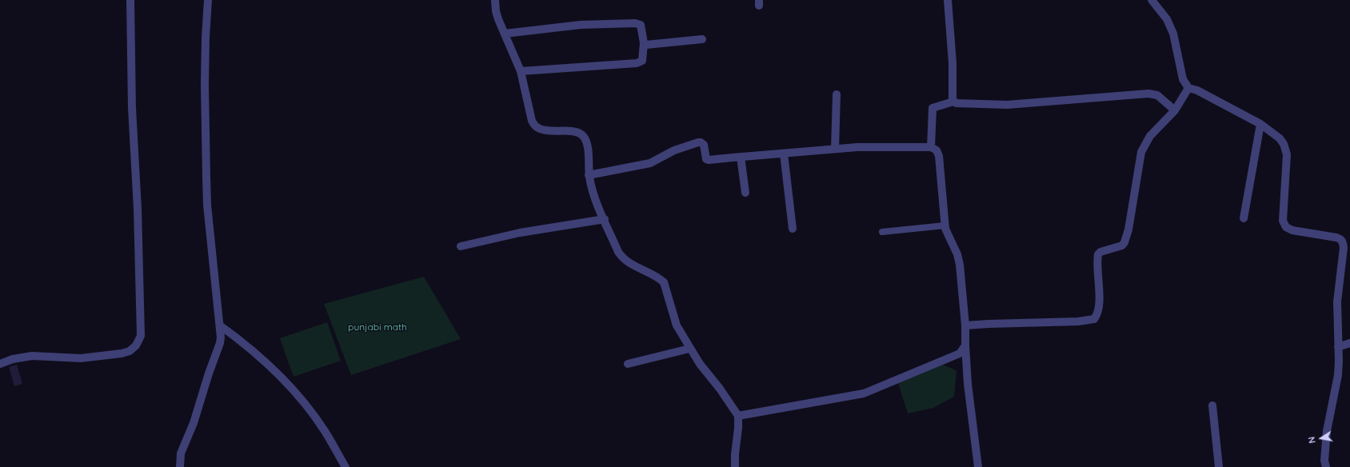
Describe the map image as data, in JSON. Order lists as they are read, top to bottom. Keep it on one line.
{"parks":["punjabi math"],"north":"left"}
